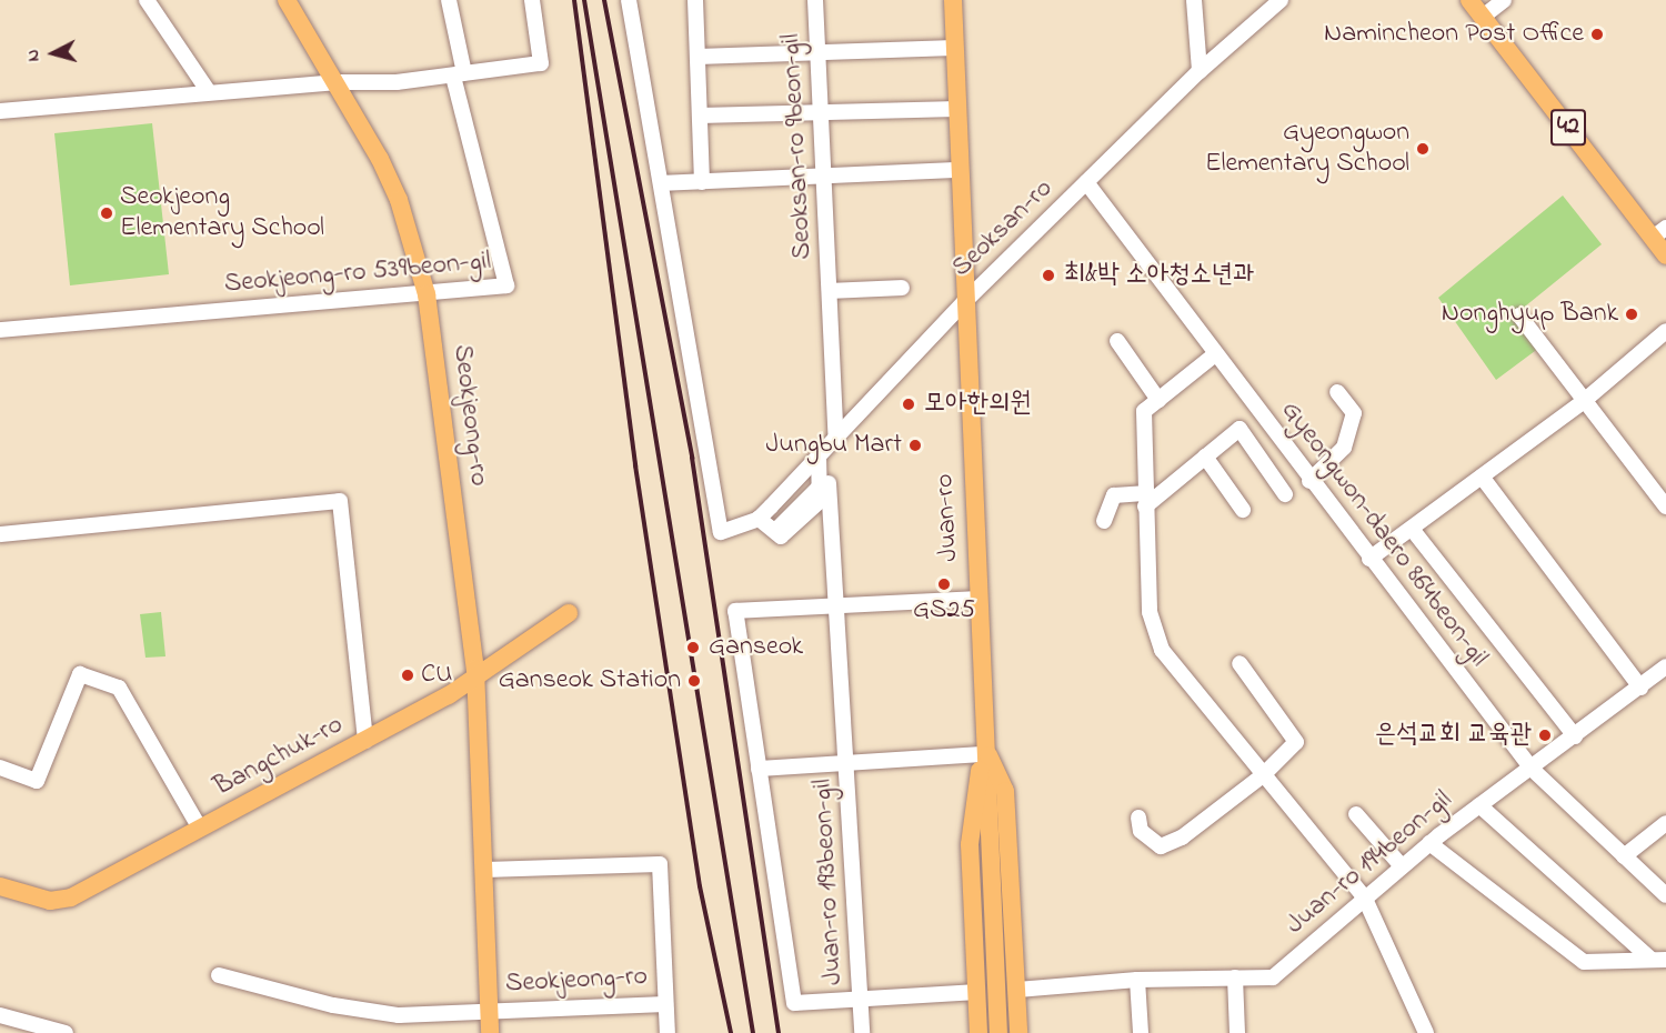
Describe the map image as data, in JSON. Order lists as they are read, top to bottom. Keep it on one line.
{"streets":{"main road":["42","Seokjeong-ro","Juan-ro","Bangchuk-ro"],"street":["Seoksan-ro 9beon-gil","Seoksan-ro","Seokjeong-ro 539beon-gil","Gyeongwon-daero 864beon-gil","Juan-ro 194beon-gil","Juan-ro 193beon-gil"]},"crossings":[["Seoksan-ro 9beon-gil","Seoksan-ro"],["Seoksan-ro 9beon-gil","Juan-ro 193beon-gil"],["Seoksan-ro","Juan-ro"],["Seoksan-ro","Gyeongwon-daero 864beon-gil"],["Seoksan-ro","Juan-ro 193beon-gil"],["Seokjeong-ro 539beon-gil","Seokjeong-ro"],["Seokjeong-ro","Bangchuk-ro"],["Gyeongwon-daero 864beon-gil","Juan-ro 194beon-gil"]],"places":["Namincheon Post Office","Gyeongwon Elementary School","Seokjeong Elementary School","최&박 소아청소년과","Nonghyup Bank","모아한의원","Jungbu Mart","GS25","Ganseok","CU","Ganseok Station","은석교회 교육관"],"north":"left"}
